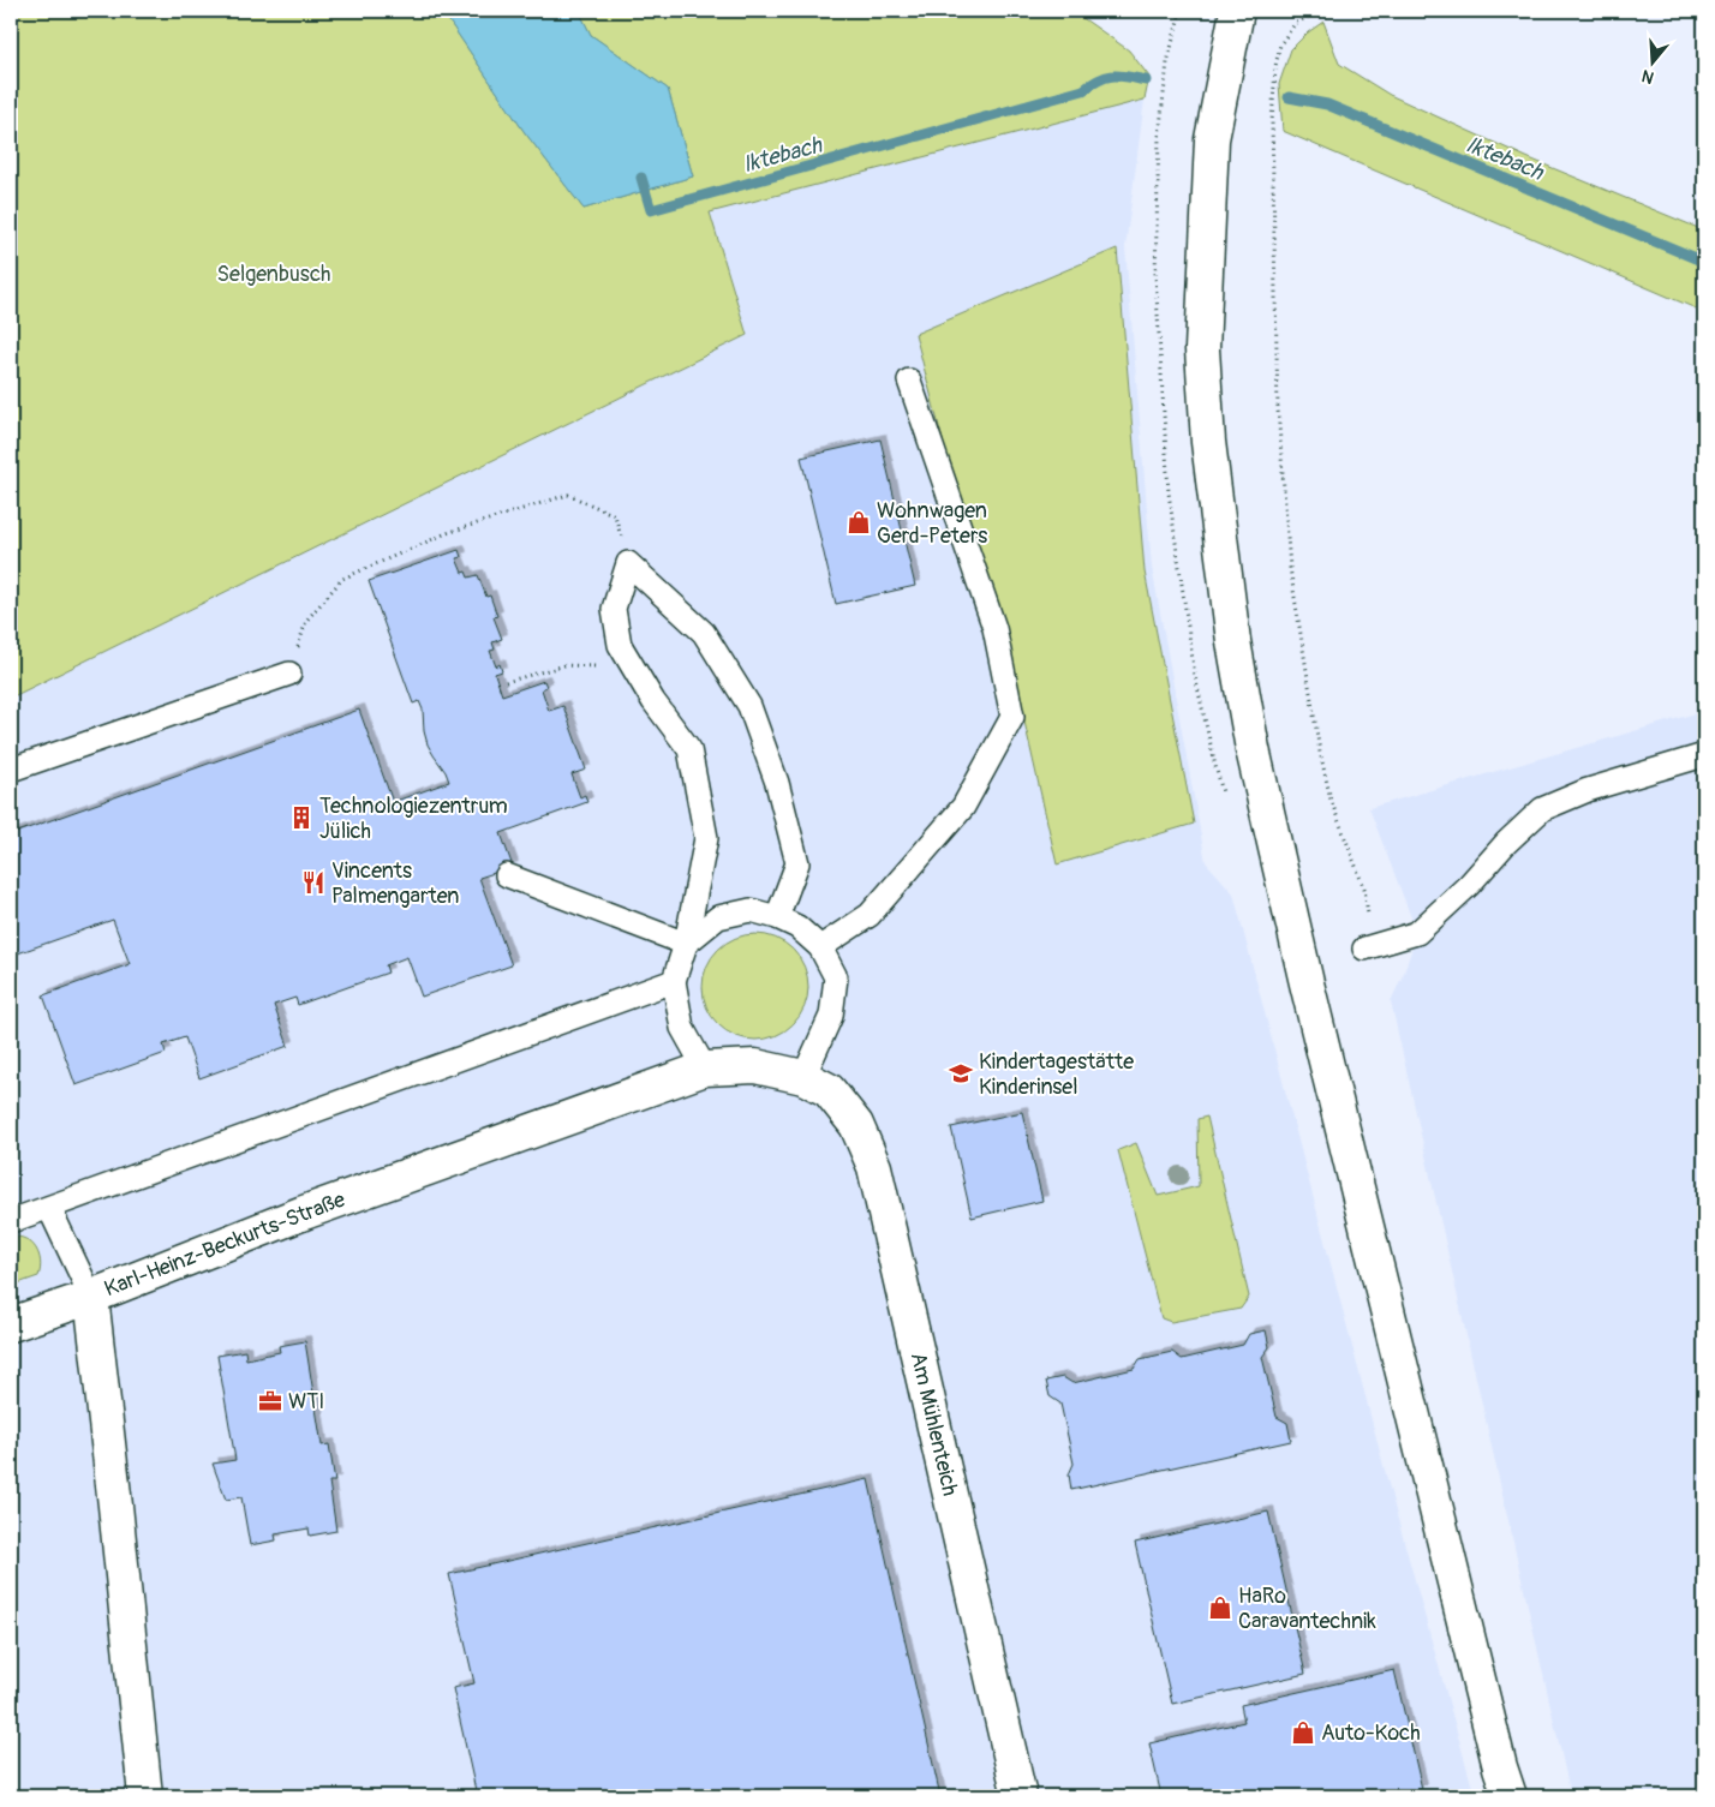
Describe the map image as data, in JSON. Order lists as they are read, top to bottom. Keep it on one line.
{"streets":{"street":["Karl-Heinz-Beckurts-Straße","Am Mühlenteich"]},"crossings":[["Karl-Heinz-Beckurts-Straße","Am Mühlenteich"]],"water":["Iktebach"],"parks":["Selgenbusch"],"places":{"shop":["Wohnwagen Gerd-Peters","HaRo Caravantechnik","Auto-Koch"],"building":["Technologiezentrum Jülich"],"restaurant":["Vincents Palmengarten"],"school or university":["Kindertagestätte Kinderinsel"],"office":["WTI"]},"north":"bottom"}
